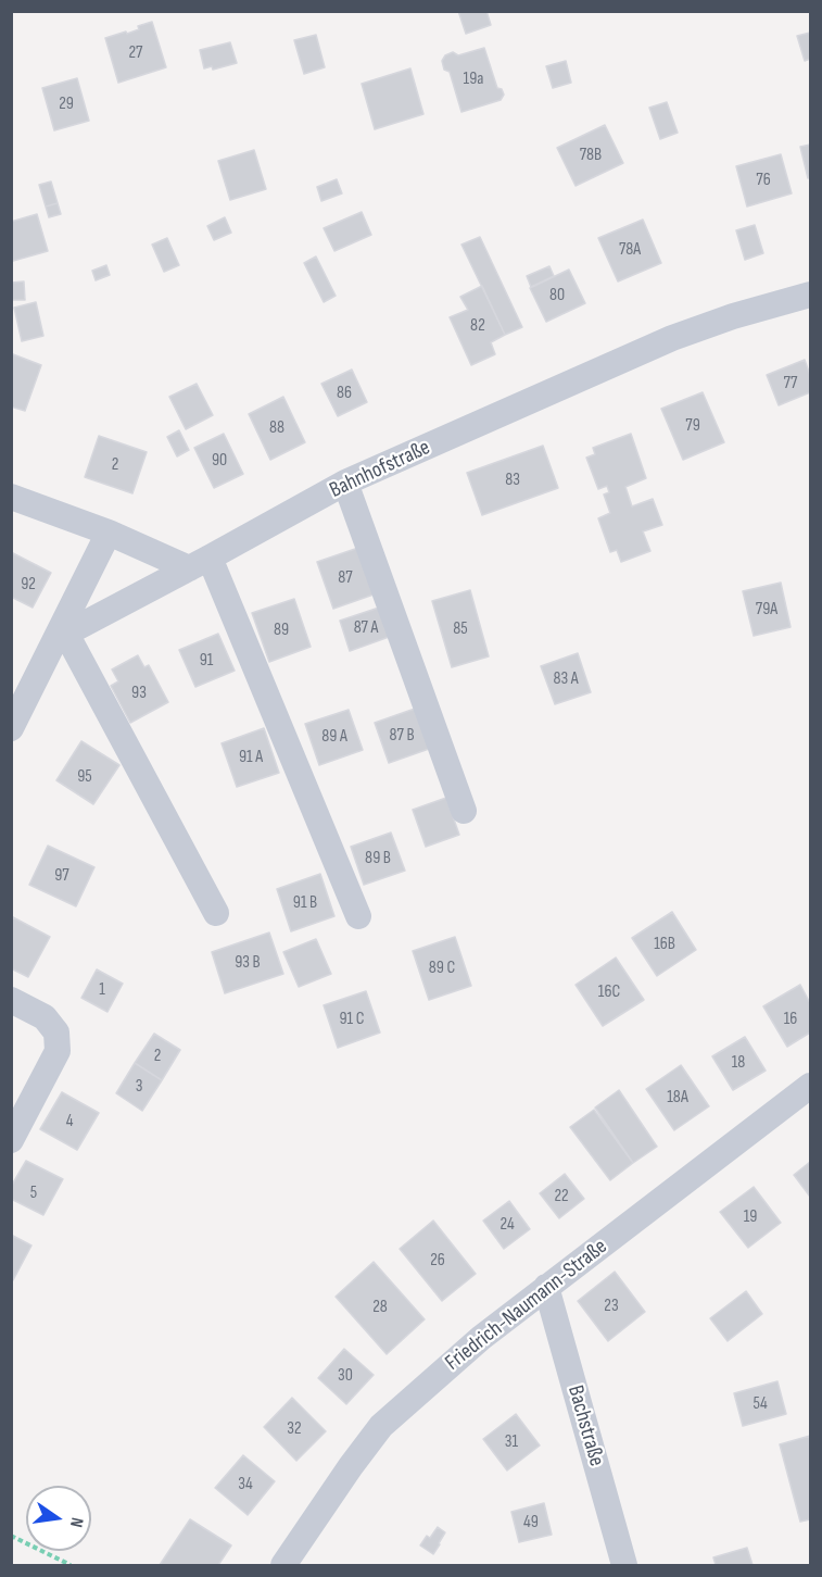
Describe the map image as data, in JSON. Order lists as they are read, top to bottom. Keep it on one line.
{"streets":{"street":["Bahnhofstraße","Friedrich-Naumann-Straße","Bachstraße"]},"crossings":[["Friedrich-Naumann-Straße","Bachstraße"]],"house_numbers":["27","19a","29","78B","76","78A","80","82","77","86","79","88","90","2","83","87","92","79A","87 A","85","89","91","83 A","93","87 B","89 A","91 A","95","89 B","97","91 B","16B","93 B","89 C","1","16C","91 C","16","2","18","3","18A","4","5","22","19","24","26","23","28","30","54","32","31","34","49"],"north":"right"}
